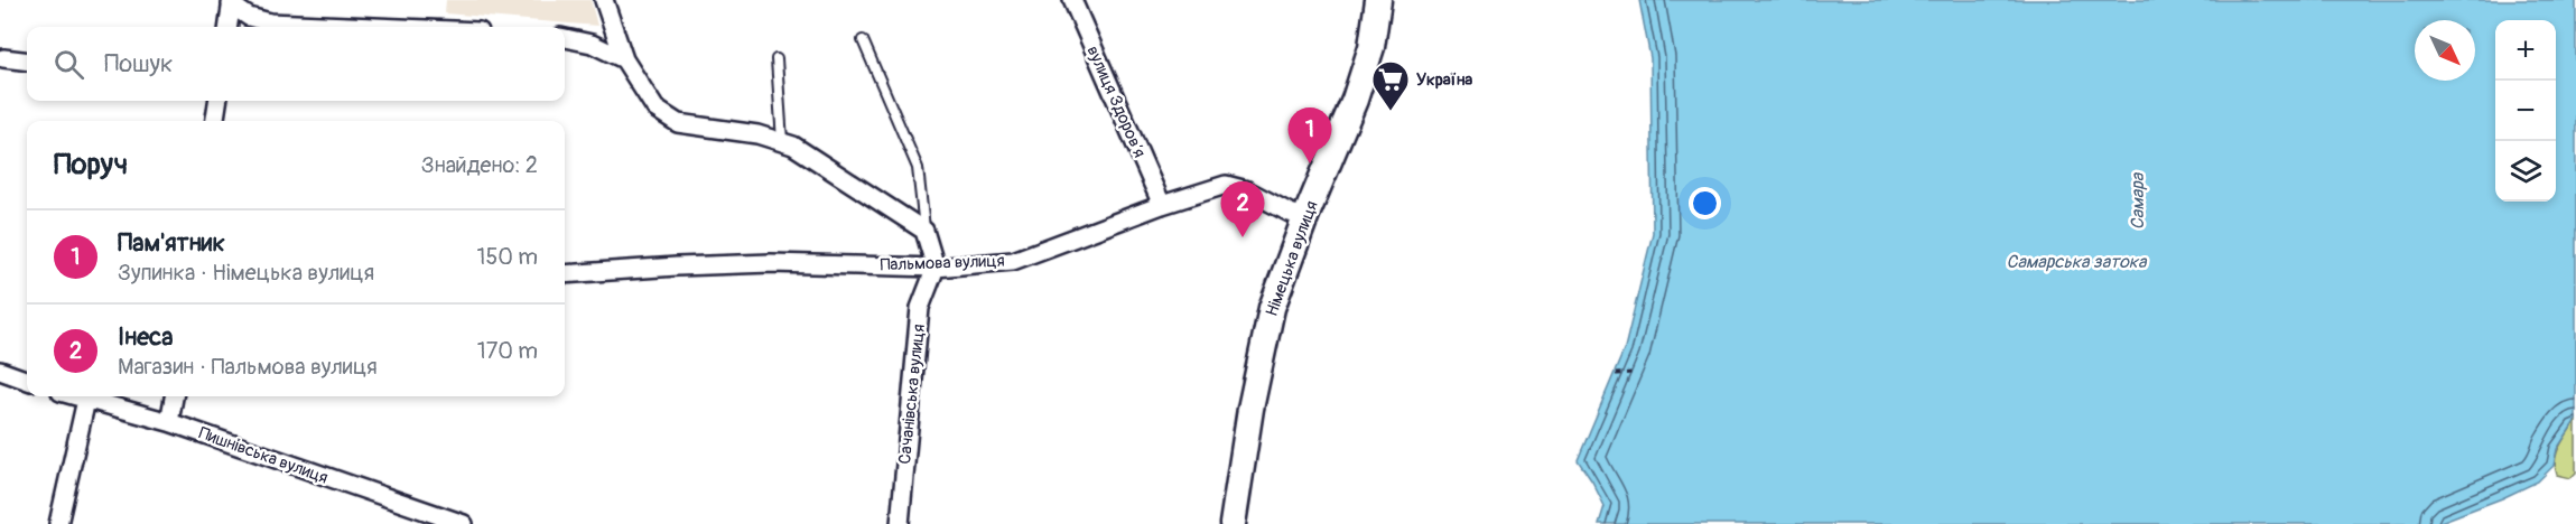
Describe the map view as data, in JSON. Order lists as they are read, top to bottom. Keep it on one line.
{"streets":{"main road":["Німецька вулиця"],"street":["вулиця Здоровʼя","Пальмова вулиця","Сачанівська вулиця","Пишнівська вулиця"]},"crossings":[["вулиця Здоровʼя","Пальмова вулиця"],["Німецька вулиця","Пальмова вулиця"],["Пальмова вулиця","Сачанівська вулиця"]],"water":["Самара","Самарська затока"],"places":{"supermarket":["Україна"]},"north":"bottom right","page":{"map_buttons":["+","−"],"search":"Пошук","pins":["1","2"],"heading":["Поруч","Знайдено: 2"],"list":[{"mark":"1","name":"Пам'ятник","note":"Зупинка · Німецька вулиця","value":"150 m"},{"mark":"2","name":"Інеса","note":"Магазин · Пальмова вулиця","value":"170 m"}]}}
